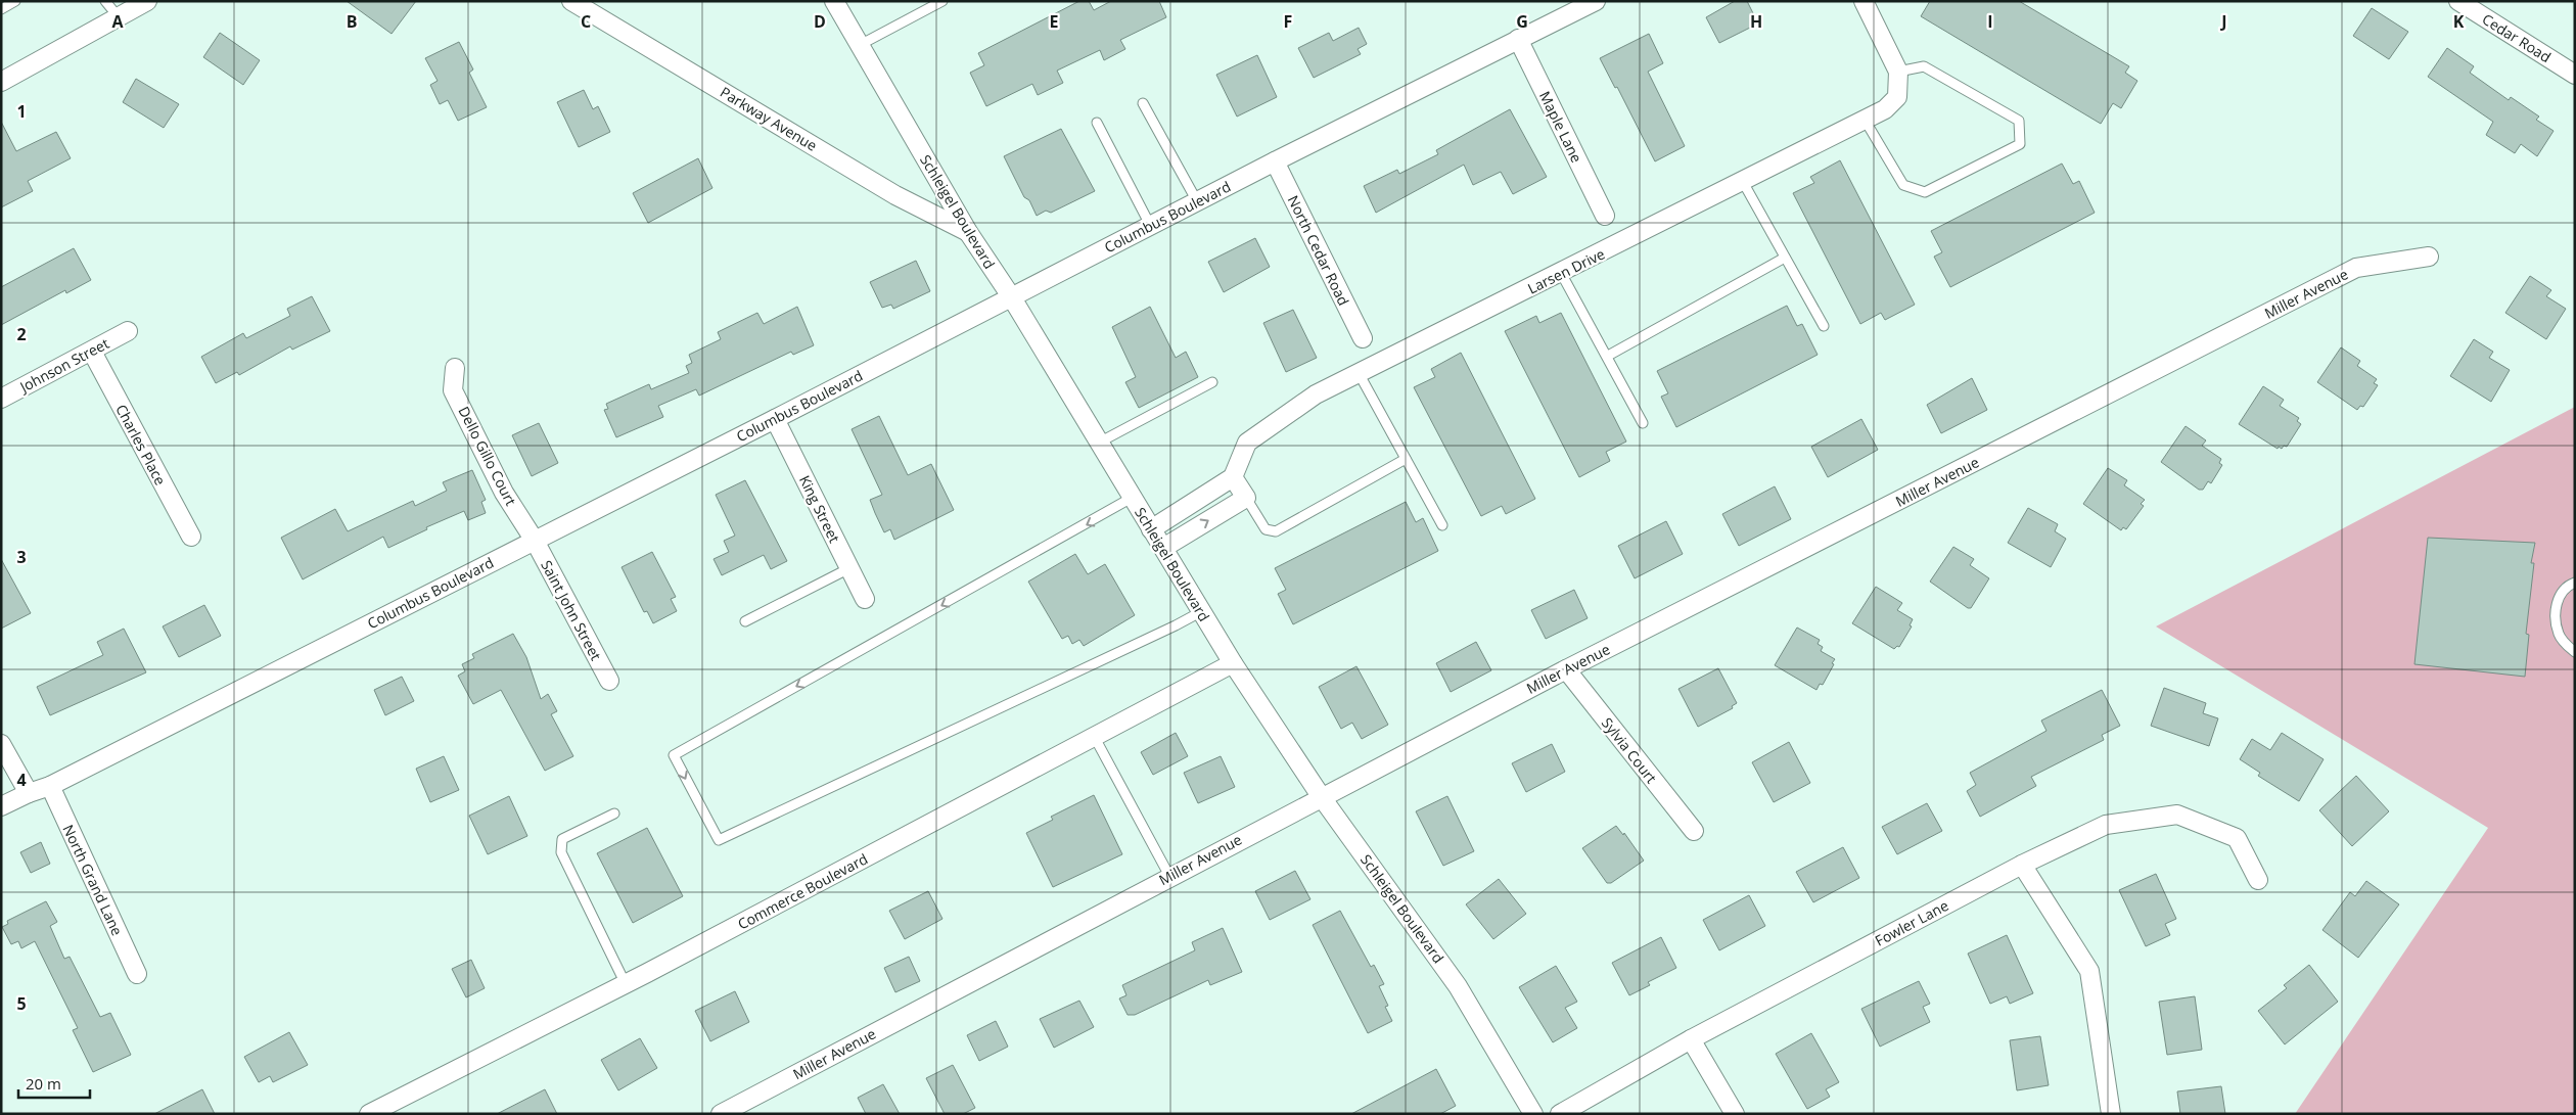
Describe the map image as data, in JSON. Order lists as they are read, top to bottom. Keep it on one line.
{"streets":{"street":["Cedar Road","Parkway Avenue","Maple Lane","Schleigel Boulevard","Columbus Boulevard","North Cedar Road","Larsen Drive","Miller Avenue","Johnson Street","Charles Place","Dello Gillo Court","King Street","Saint John Street","Sylvia Court","North Grand Lane","Commerce Boulevard","Fowler Lane"]},"crossings":[["Parkway Avenue","Schleigel Boulevard"],["Maple Lane","Columbus Boulevard"],["Schleigel Boulevard","Columbus Boulevard"],["Schleigel Boulevard","Miller Avenue"],["Schleigel Boulevard","Commerce Boulevard"],["Columbus Boulevard","North Cedar Road"],["Columbus Boulevard","Dello Gillo Court"],["Columbus Boulevard","King Street"],["Columbus Boulevard","Saint John Street"],["Columbus Boulevard","North Grand Lane"],["Miller Avenue","Sylvia Court"],["Johnson Street","Charles Place"],["Dello Gillo Court","Saint John Street"]],"scale_bar":"20 m","grid":{"columns":["A","B","C","D","E","F","G","H","I","J","K"],"rows":["1","2","3","4","5"]}}
